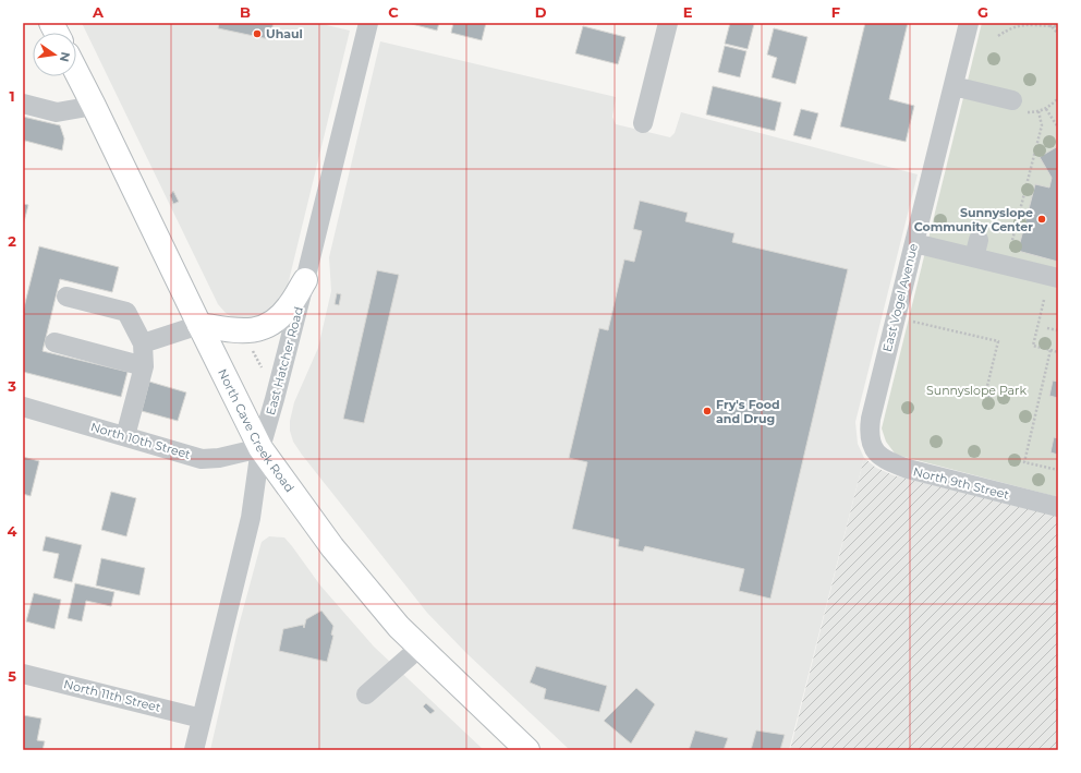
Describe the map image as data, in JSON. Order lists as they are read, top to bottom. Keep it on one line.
{"streets":{"main road":["North Cave Creek Road"],"street":["East Vogel Avenue","East Hatcher Road","North 10th Street","North 9th Street","North 11th Street"]},"crossings":[["East Vogel Avenue","North 9th Street"],["East Hatcher Road","North Cave Creek Road"],["East Hatcher Road","North 10th Street"],["East Hatcher Road","North 11th Street"],["North Cave Creek Road","North 10th Street"]],"parks":["Sunnyslope Park"],"places":["Uhaul","Sunnyslope Community Center","Fry's Food and Drug"],"north":"right","grid":{"columns":["A","B","C","D","E","F","G"],"rows":["1","2","3","4","5"]}}
